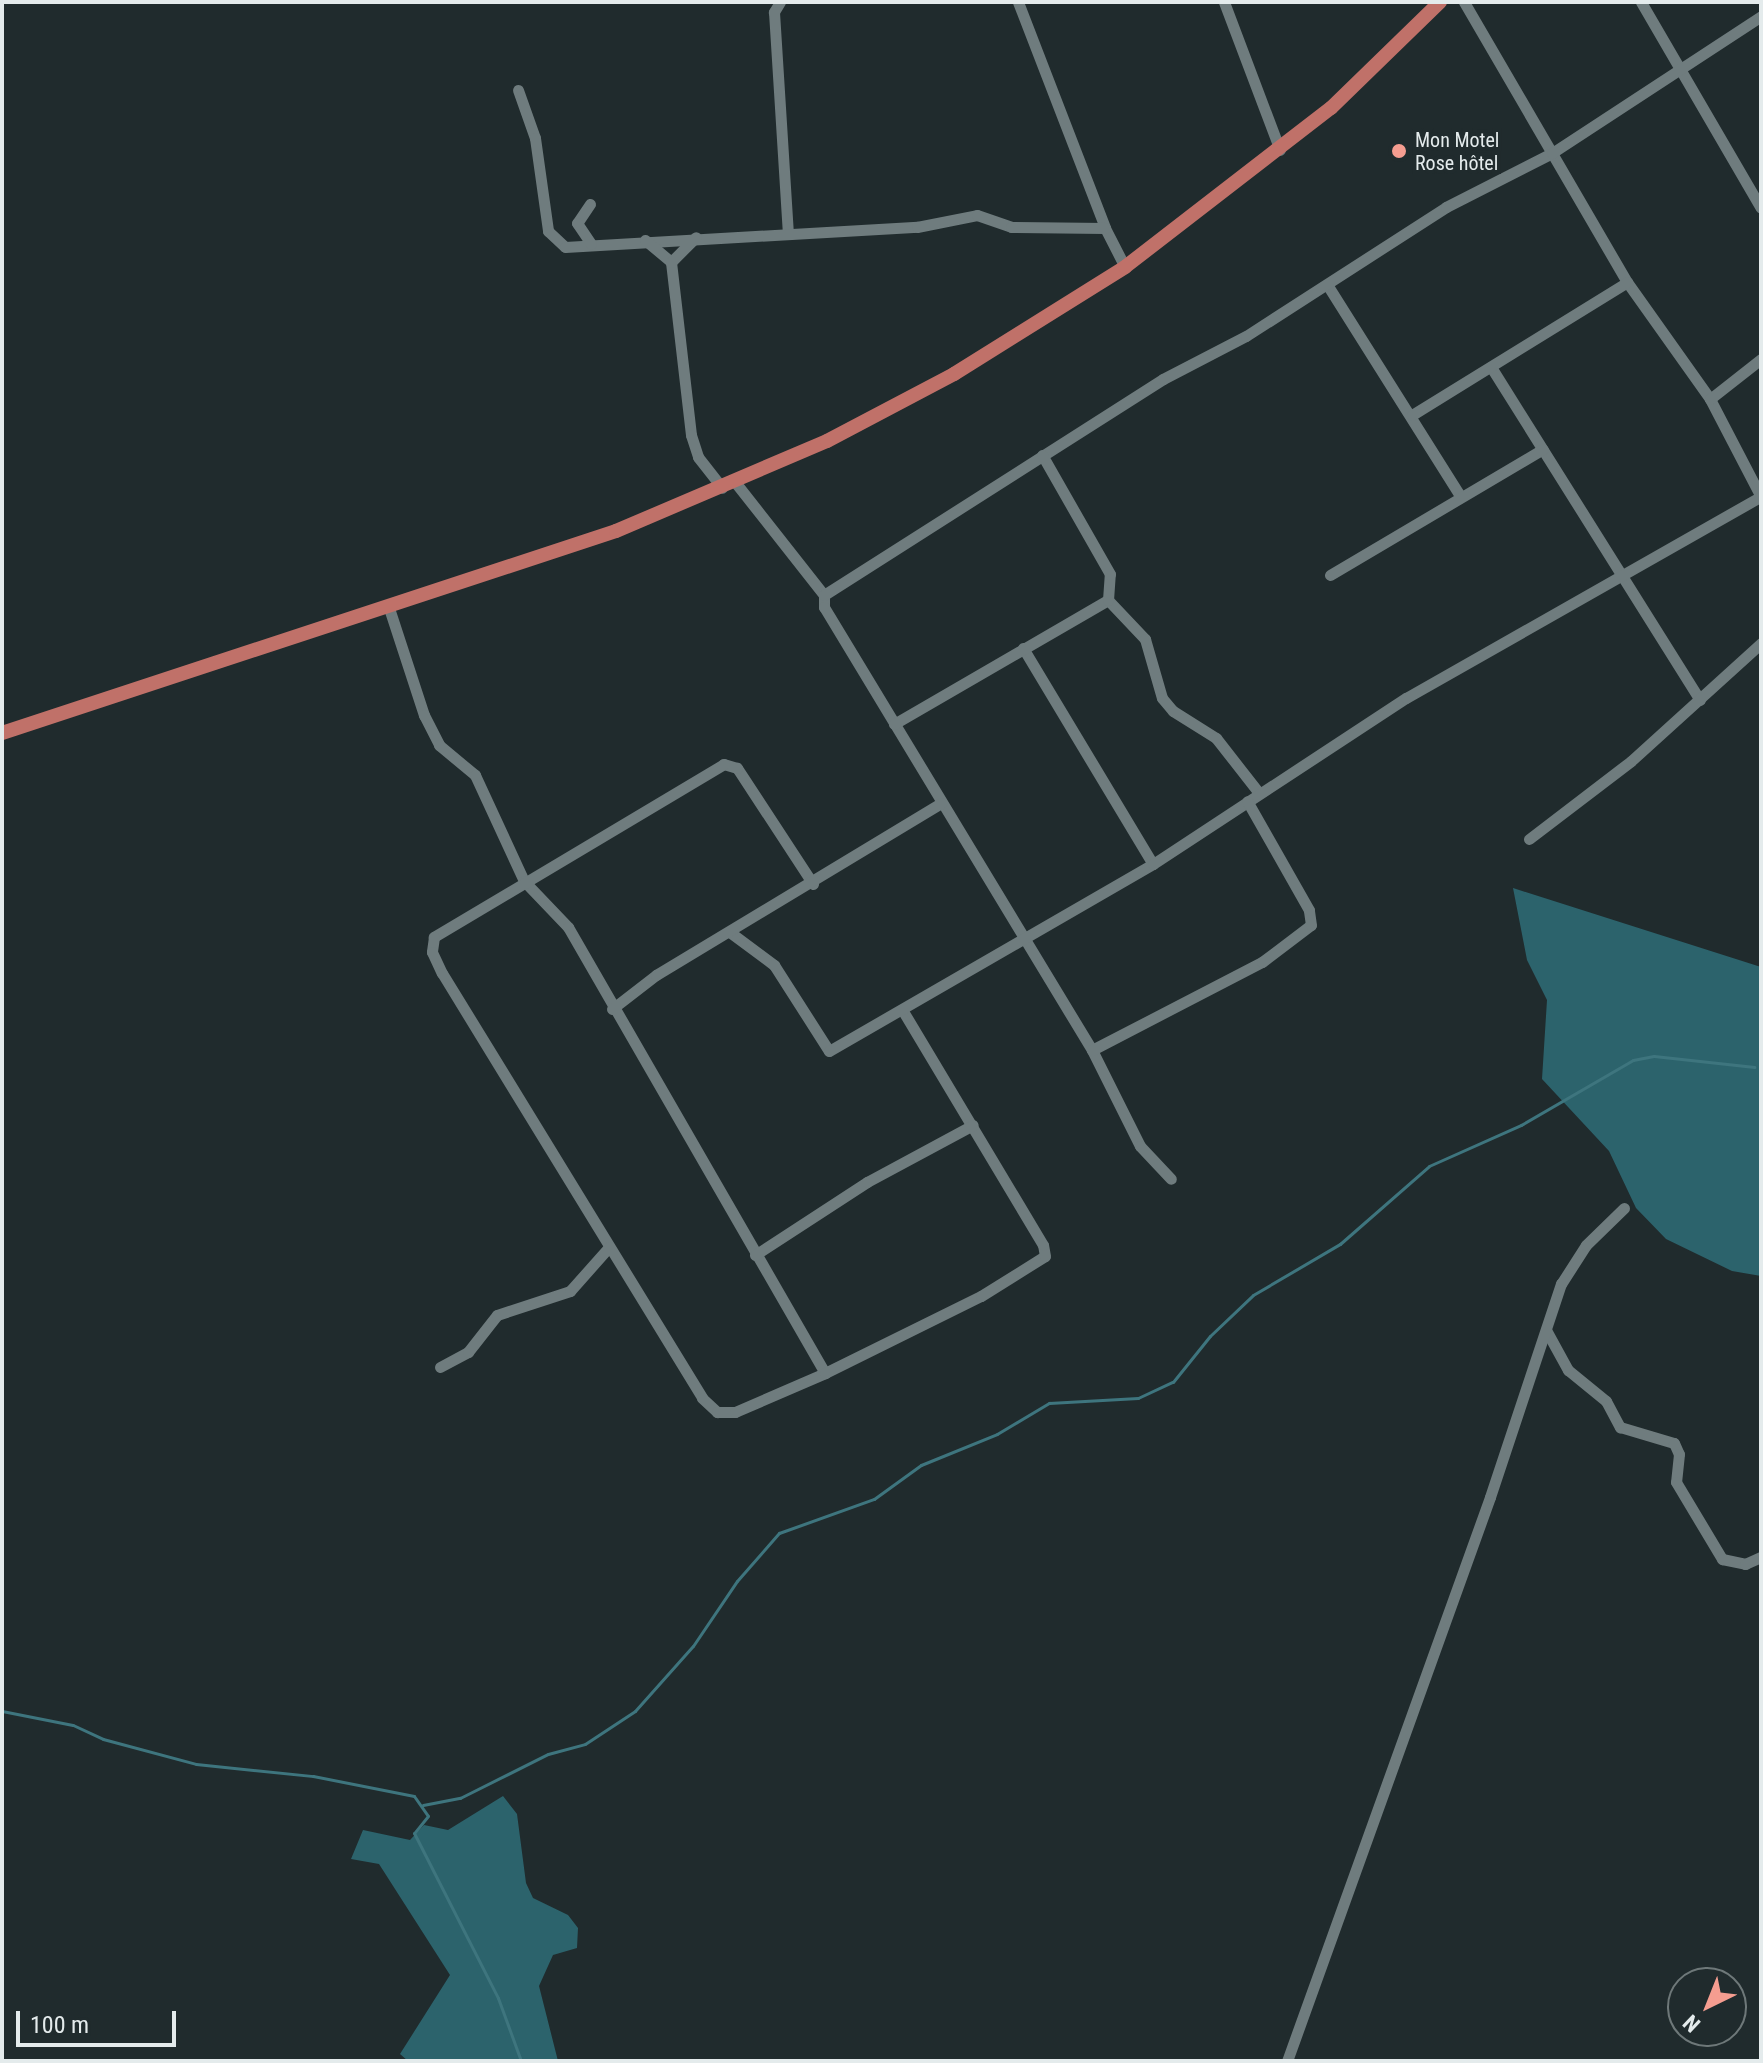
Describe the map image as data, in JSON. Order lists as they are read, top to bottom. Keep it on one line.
{"places":["Mon Motel Rose hôtel"],"scale_bar":"100 m","north":"bottom left"}
